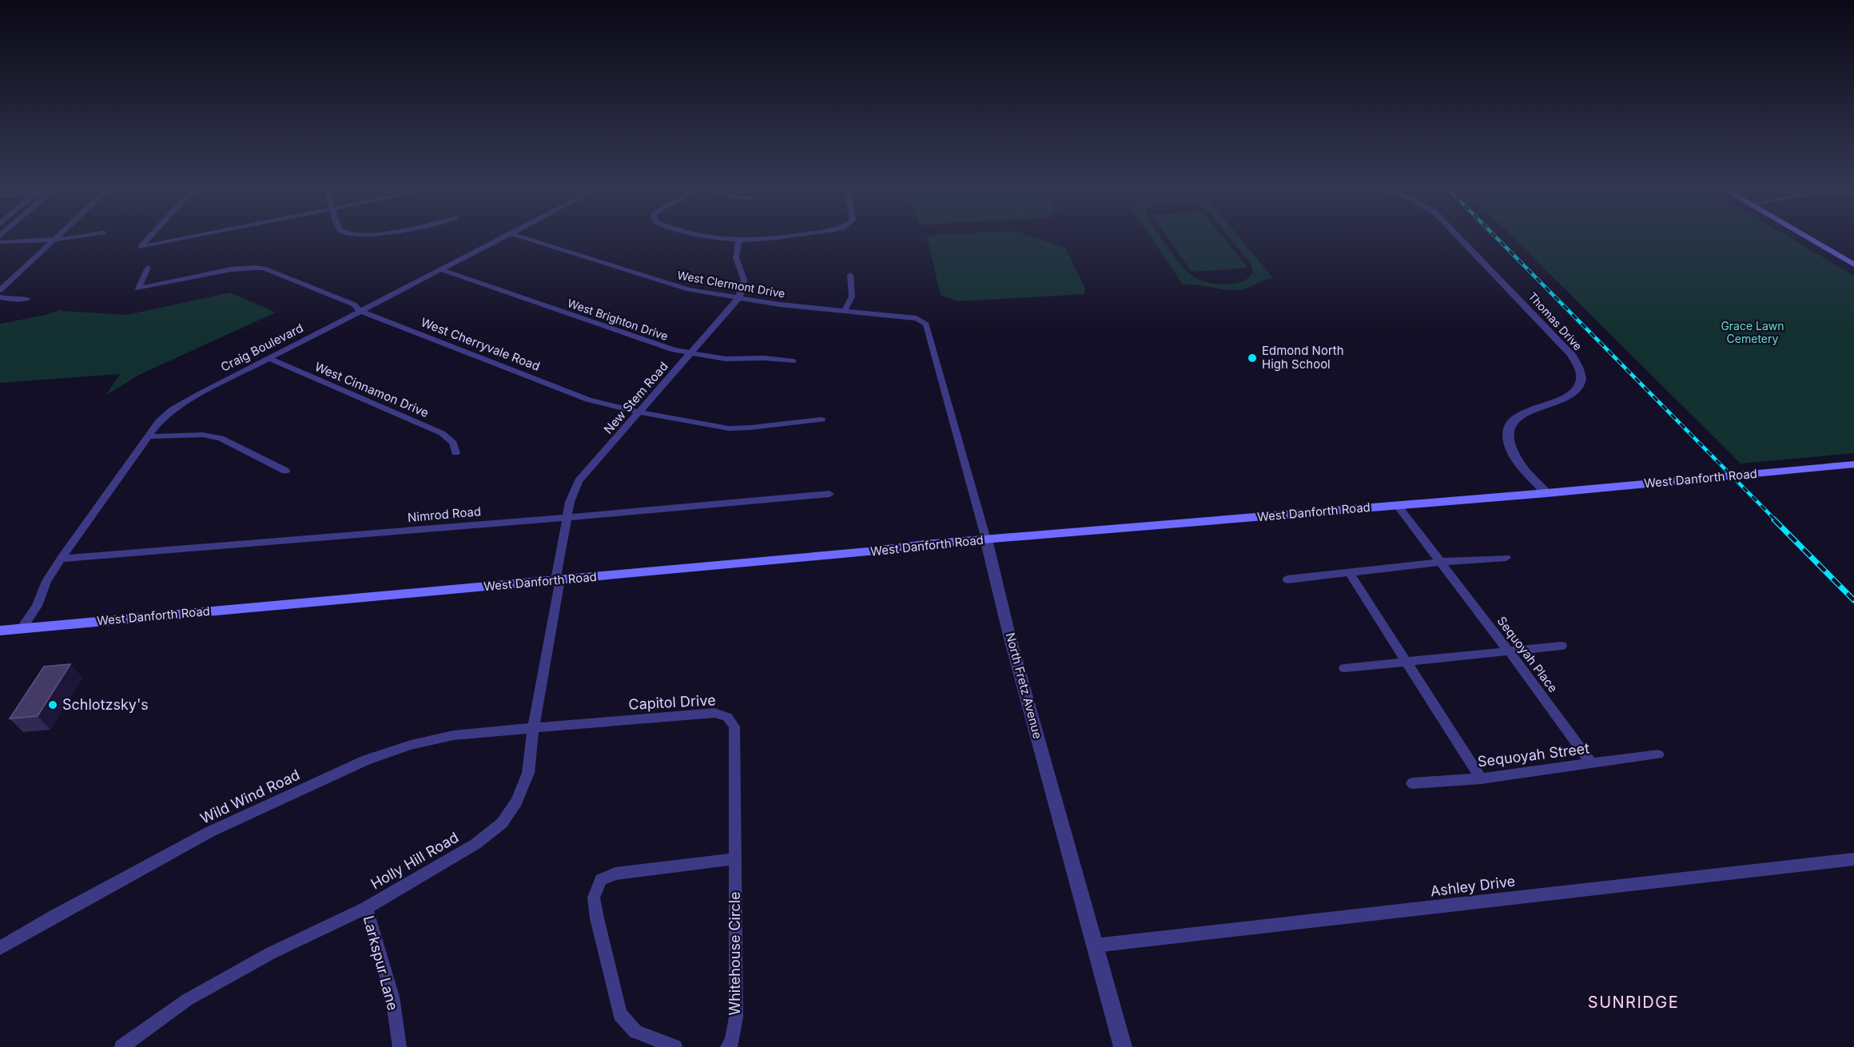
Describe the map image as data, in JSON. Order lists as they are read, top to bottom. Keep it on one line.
{"streets":{"main road":["West Danforth Road"],"street":["West Clermont Drive","West Brighton Drive","Thomas Drive","West Cherryvale Road","Craig Boulevard","West Cinnamon Drive","New Stem Road","Nimrod Road","Sequoyah Place","North Fretz Avenue","Capitol Drive","Sequoyah Street","Wild Wind Road","Holly Hill Road","Ashley Drive","Whitehouse Circle","Larkspur Lane"]},"crossings":[["West Clermont Drive","New Stem Road"],["West Clermont Drive","North Fretz Avenue"],["West Brighton Drive","Craig Boulevard"],["West Brighton Drive","New Stem Road"],["Thomas Drive","West Danforth Road"],["West Cherryvale Road","Craig Boulevard"],["West Cherryvale Road","New Stem Road"],["Craig Boulevard","West Cinnamon Drive"],["Craig Boulevard","West Danforth Road"],["Craig Boulevard","Nimrod Road"],["New Stem Road","West Danforth Road"],["New Stem Road","Nimrod Road"],["New Stem Road","Holly Hill Road"],["West Danforth Road","Sequoyah Place"],["West Danforth Road","North Fretz Avenue"],["West Danforth Road","Holly Hill Road"],["Sequoyah Place","Sequoyah Street"],["North Fretz Avenue","Ashley Drive"],["Capitol Drive","Wild Wind Road"],["Capitol Drive","Holly Hill Road"],["Capitol Drive","Whitehouse Circle"],["Wild Wind Road","Holly Hill Road"],["Holly Hill Road","Larkspur Lane"]],"districts":["SUNRIDGE"],"parks":["Grace Lawn Cemetery"],"places":["Edmond North High School","Schlotzsky's"]}
